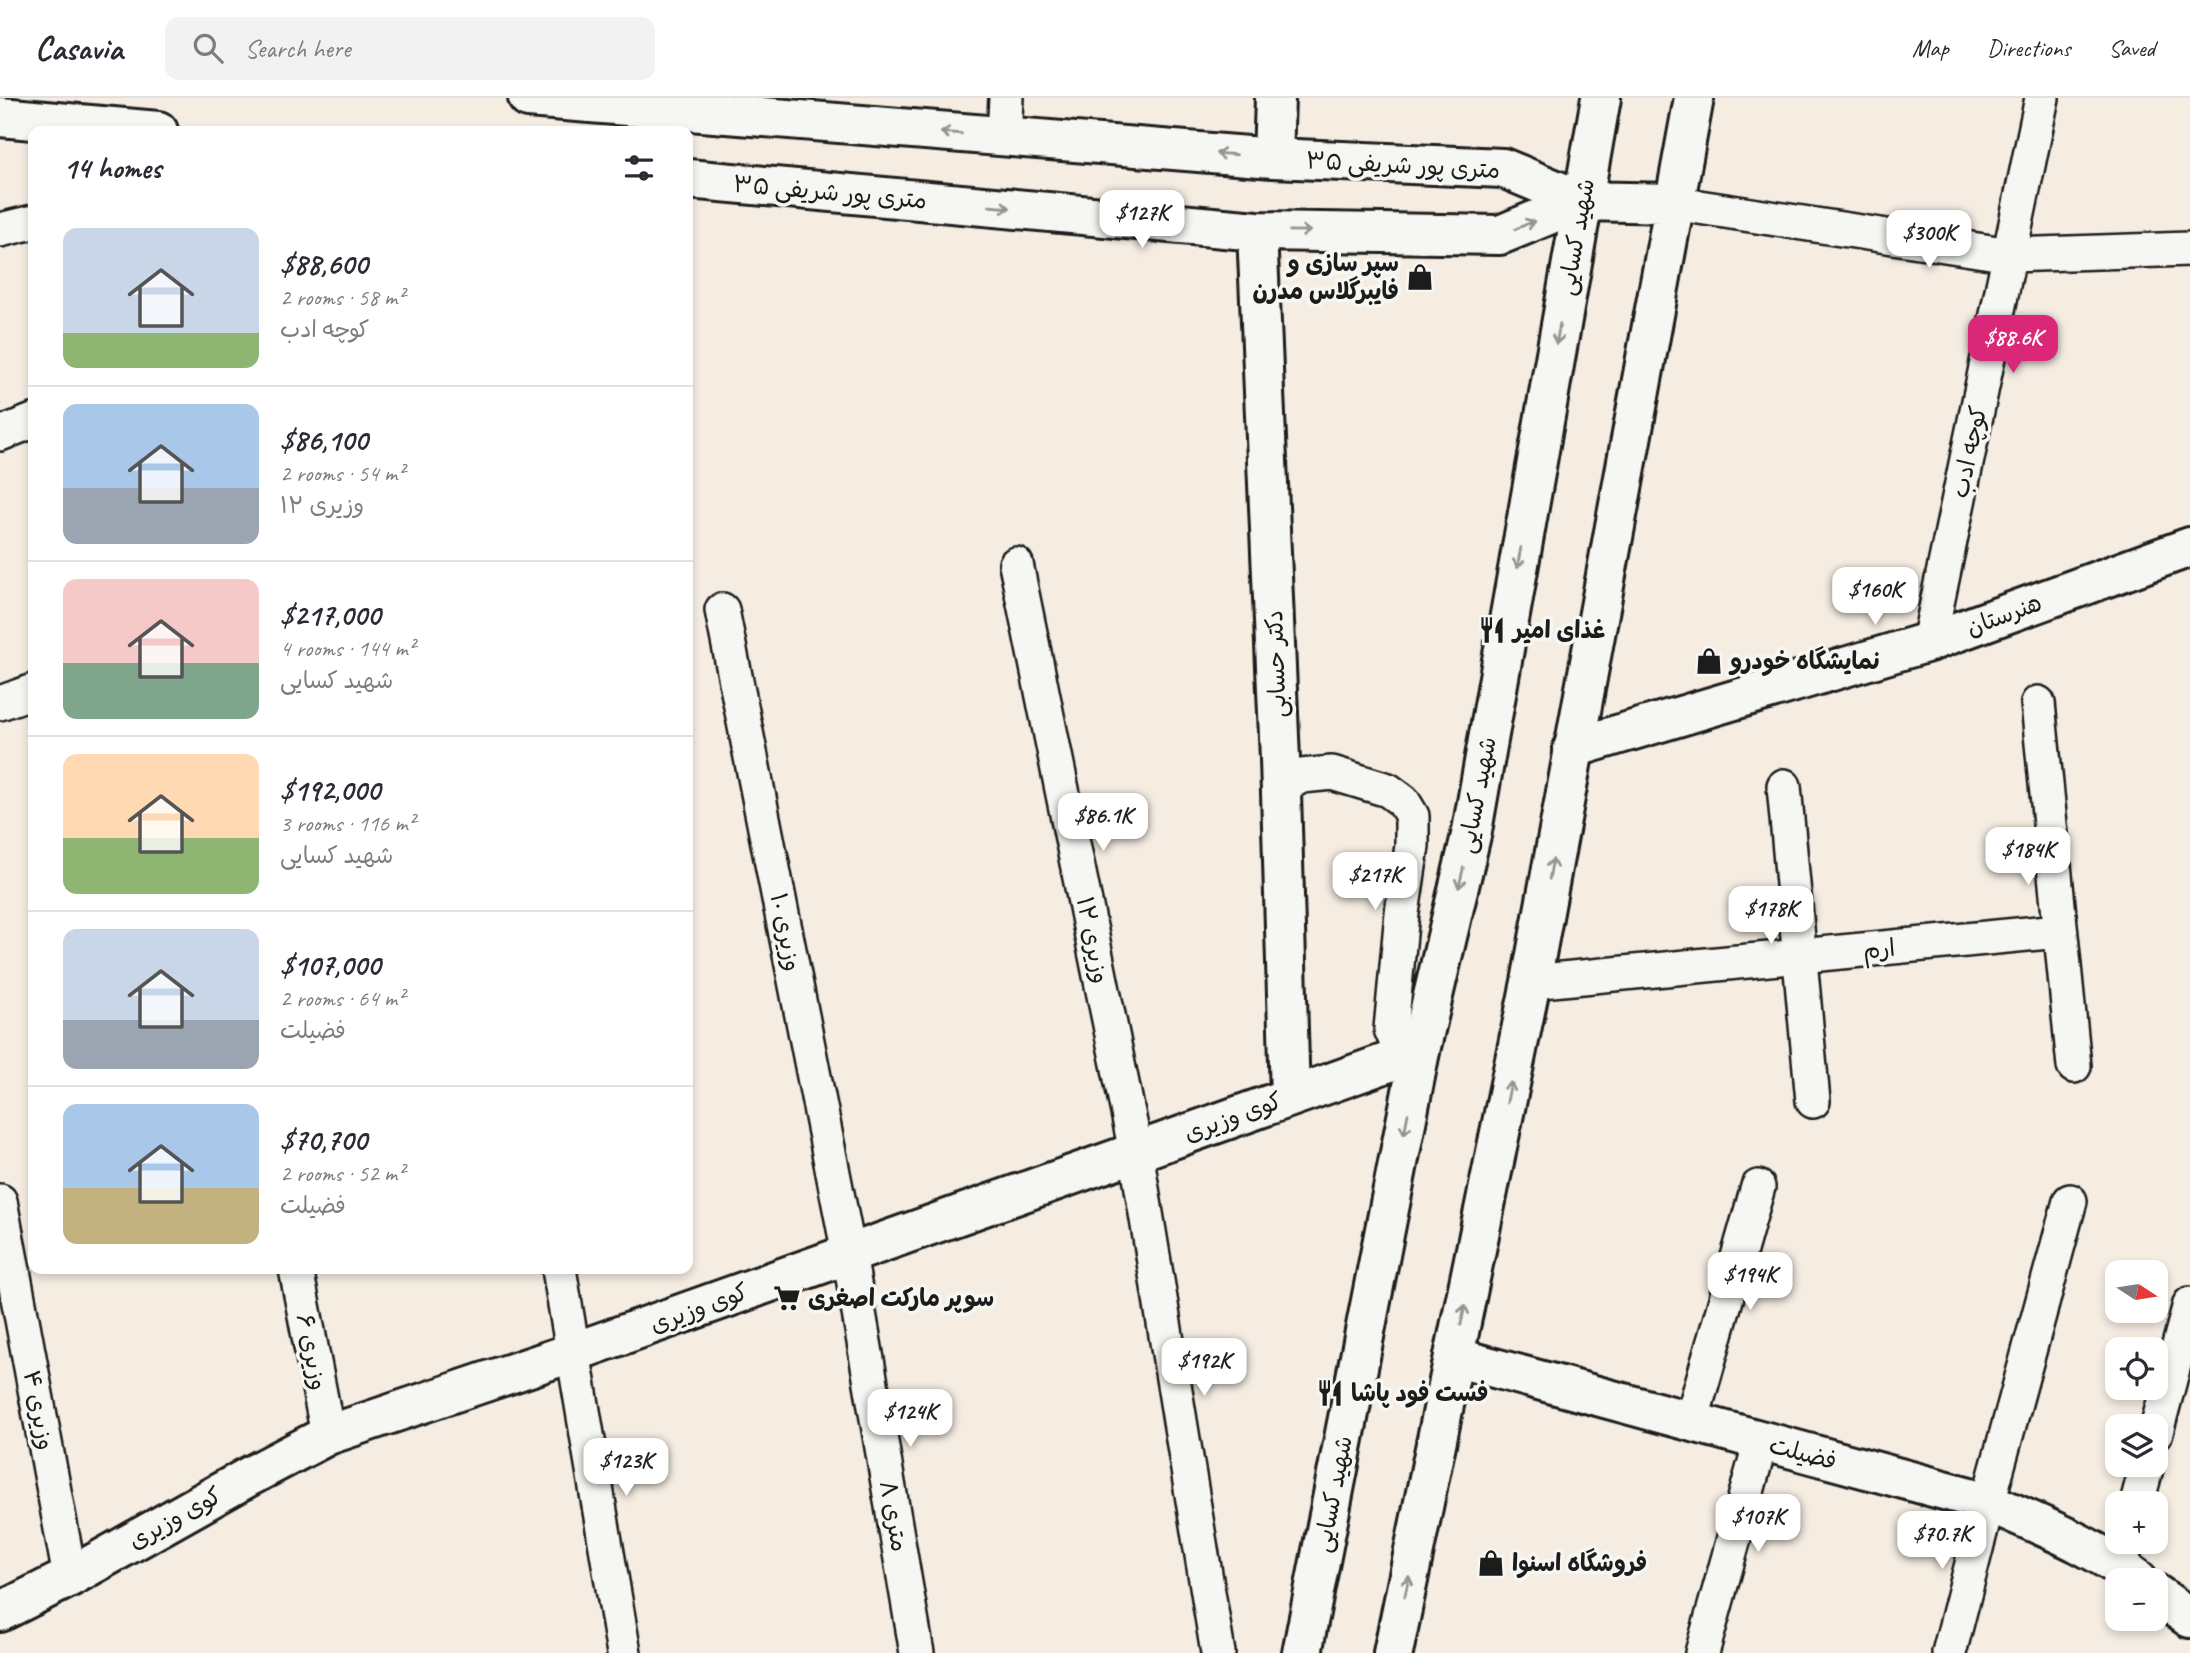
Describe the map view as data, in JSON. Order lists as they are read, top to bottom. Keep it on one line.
{"streets":{"street":["۳۵ متری پور شریفی","شهید کسایی","کوچه ادب","هنرستان","دکتر حسابی","وزیری ۱۰","وزيری ۱۲","ارم","کوی وزیری","وزیری ۶","وزیری ۴","فضیلت","متری ۸"]},"crossings":[["۳۵ متری پور شریفی","شهید کسایی"],["۳۵ متری پور شریفی","دکتر حسابی"],["شهید کسایی","کوی وزیری"],["کوچه ادب","هنرستان"],["دکتر حسابی","کوی وزیری"],["وزیری ۱۰","کوی وزیری"],["وزیری ۱۰","متری ۸"],["وزيری ۱۲","کوی وزیری"],["کوی وزیری","وزیری ۶"],["کوی وزیری","وزیری ۴"],["کوی وزیری","متری ۸"]],"places":{"shop":["سپر سازی و فایبرگلاس مدرن","نمایشگاه خودرو","فروشگاه اسنوا"],"restaurant":["غذای امیر","فست فود پاشا"],"supermarket":["سوپر مارکت اصغری"]},"north":"right","page":{"header":"Casavia","search":"Search here","nav":["Map","Directions","Saved"],"heading":"14 homes","price":["$127K","$300K","$88.6K","$160K","$86.1K","$184K","$217K","$178K","$194K","$192K","$124K","$123K","$107K","$70.7K"],"list":[{"name":"$88,600","note":"2 rooms · 58 m² · کوچه ادب"},{"name":"$86,100","note":"2 rooms · 54 m² · وزيری ۱۲"},{"name":"$217,000","note":"4 rooms · 144 m² · شهید کسایی"},{"name":"$192,000","note":"3 rooms · 116 m² · شهید کسایی"},{"name":"$107,000","note":"2 rooms · 64 m² · فضیلت"},{"name":"$70,700","note":"2 rooms · 52 m² · فضیلت"}],"map_buttons":["+","−"]}}
